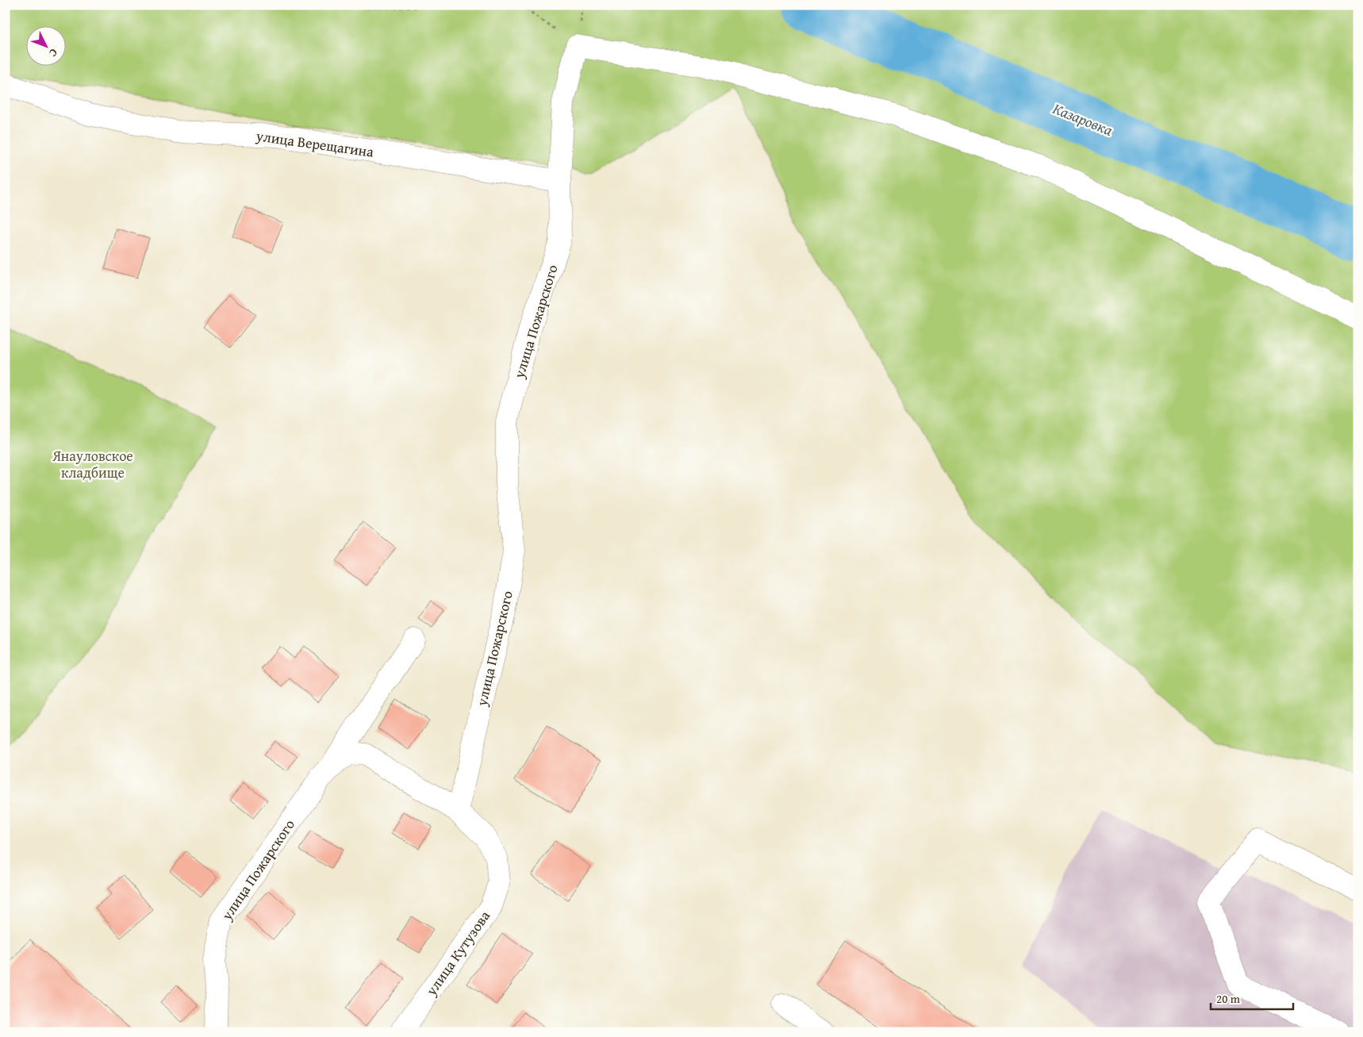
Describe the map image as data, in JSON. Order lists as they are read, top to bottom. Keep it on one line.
{"streets":{"street":["улица Верещагина","улица Пожарского","улица Кутузова"]},"crossings":[["улица Верещагина","улица Пожарского"],["улица Пожарского","улица Кутузова"]],"water":["Казаровка"],"parks":["Янауловское кладбище"],"scale_bar":"20 m","north":"bottom right"}
